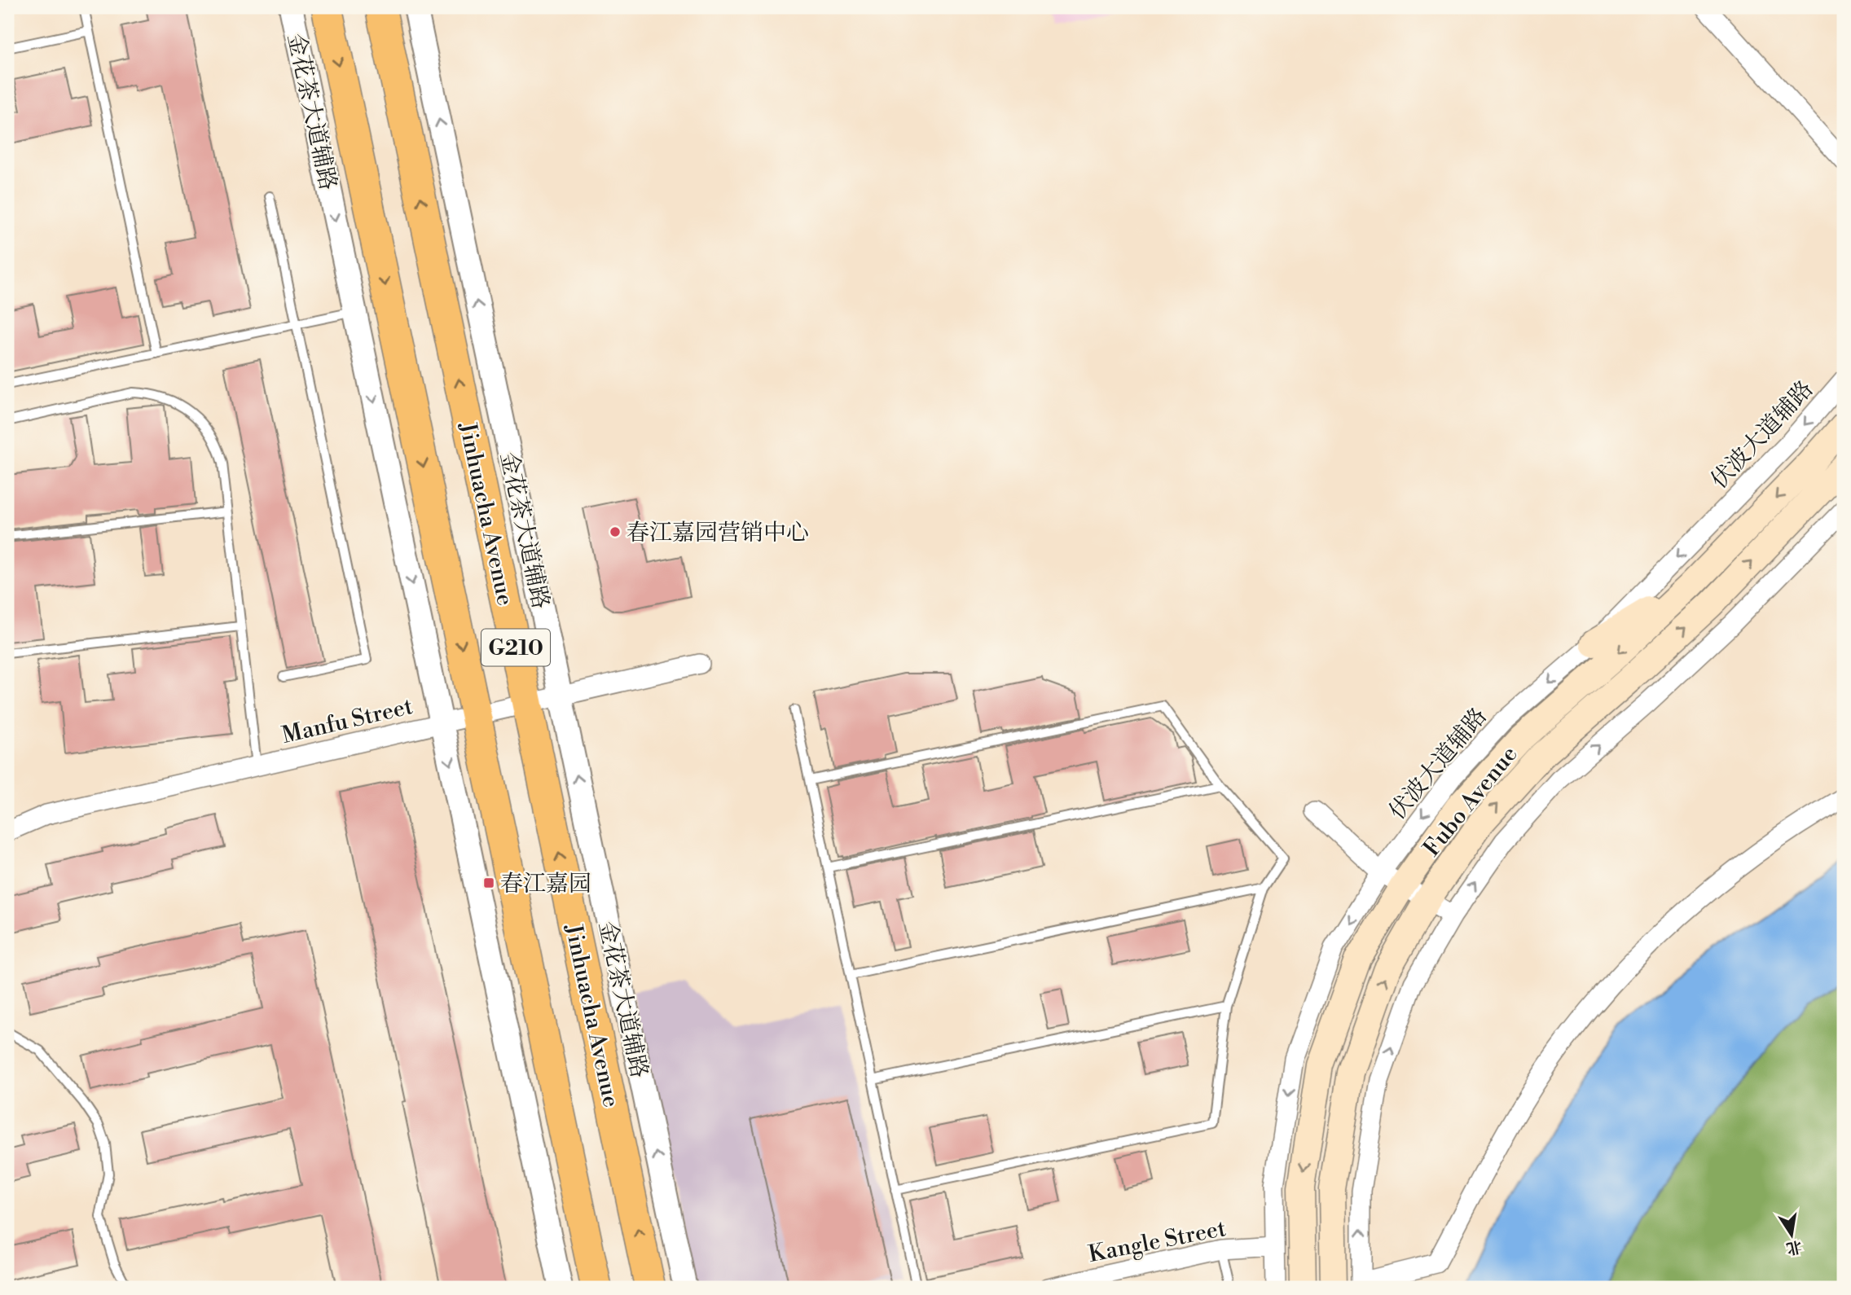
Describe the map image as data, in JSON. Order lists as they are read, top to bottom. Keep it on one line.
{"streets":{"highway":["Jinhuacha Avenue","G210"],"main road":["Fubo Avenue"],"street":["金花茶大道辅路","伏波大道辅路","Manfu Street","Kangle Street"]},"crossings":[["金花茶大道辅路","Manfu Street"],["伏波大道辅路","Kangle Street"],["Jinhuacha Avenue","Manfu Street"],["G210","Manfu Street"]],"places":{"other":["春江嘉园营销中心"],"transit":["春江嘉园"]},"north":"bottom"}
